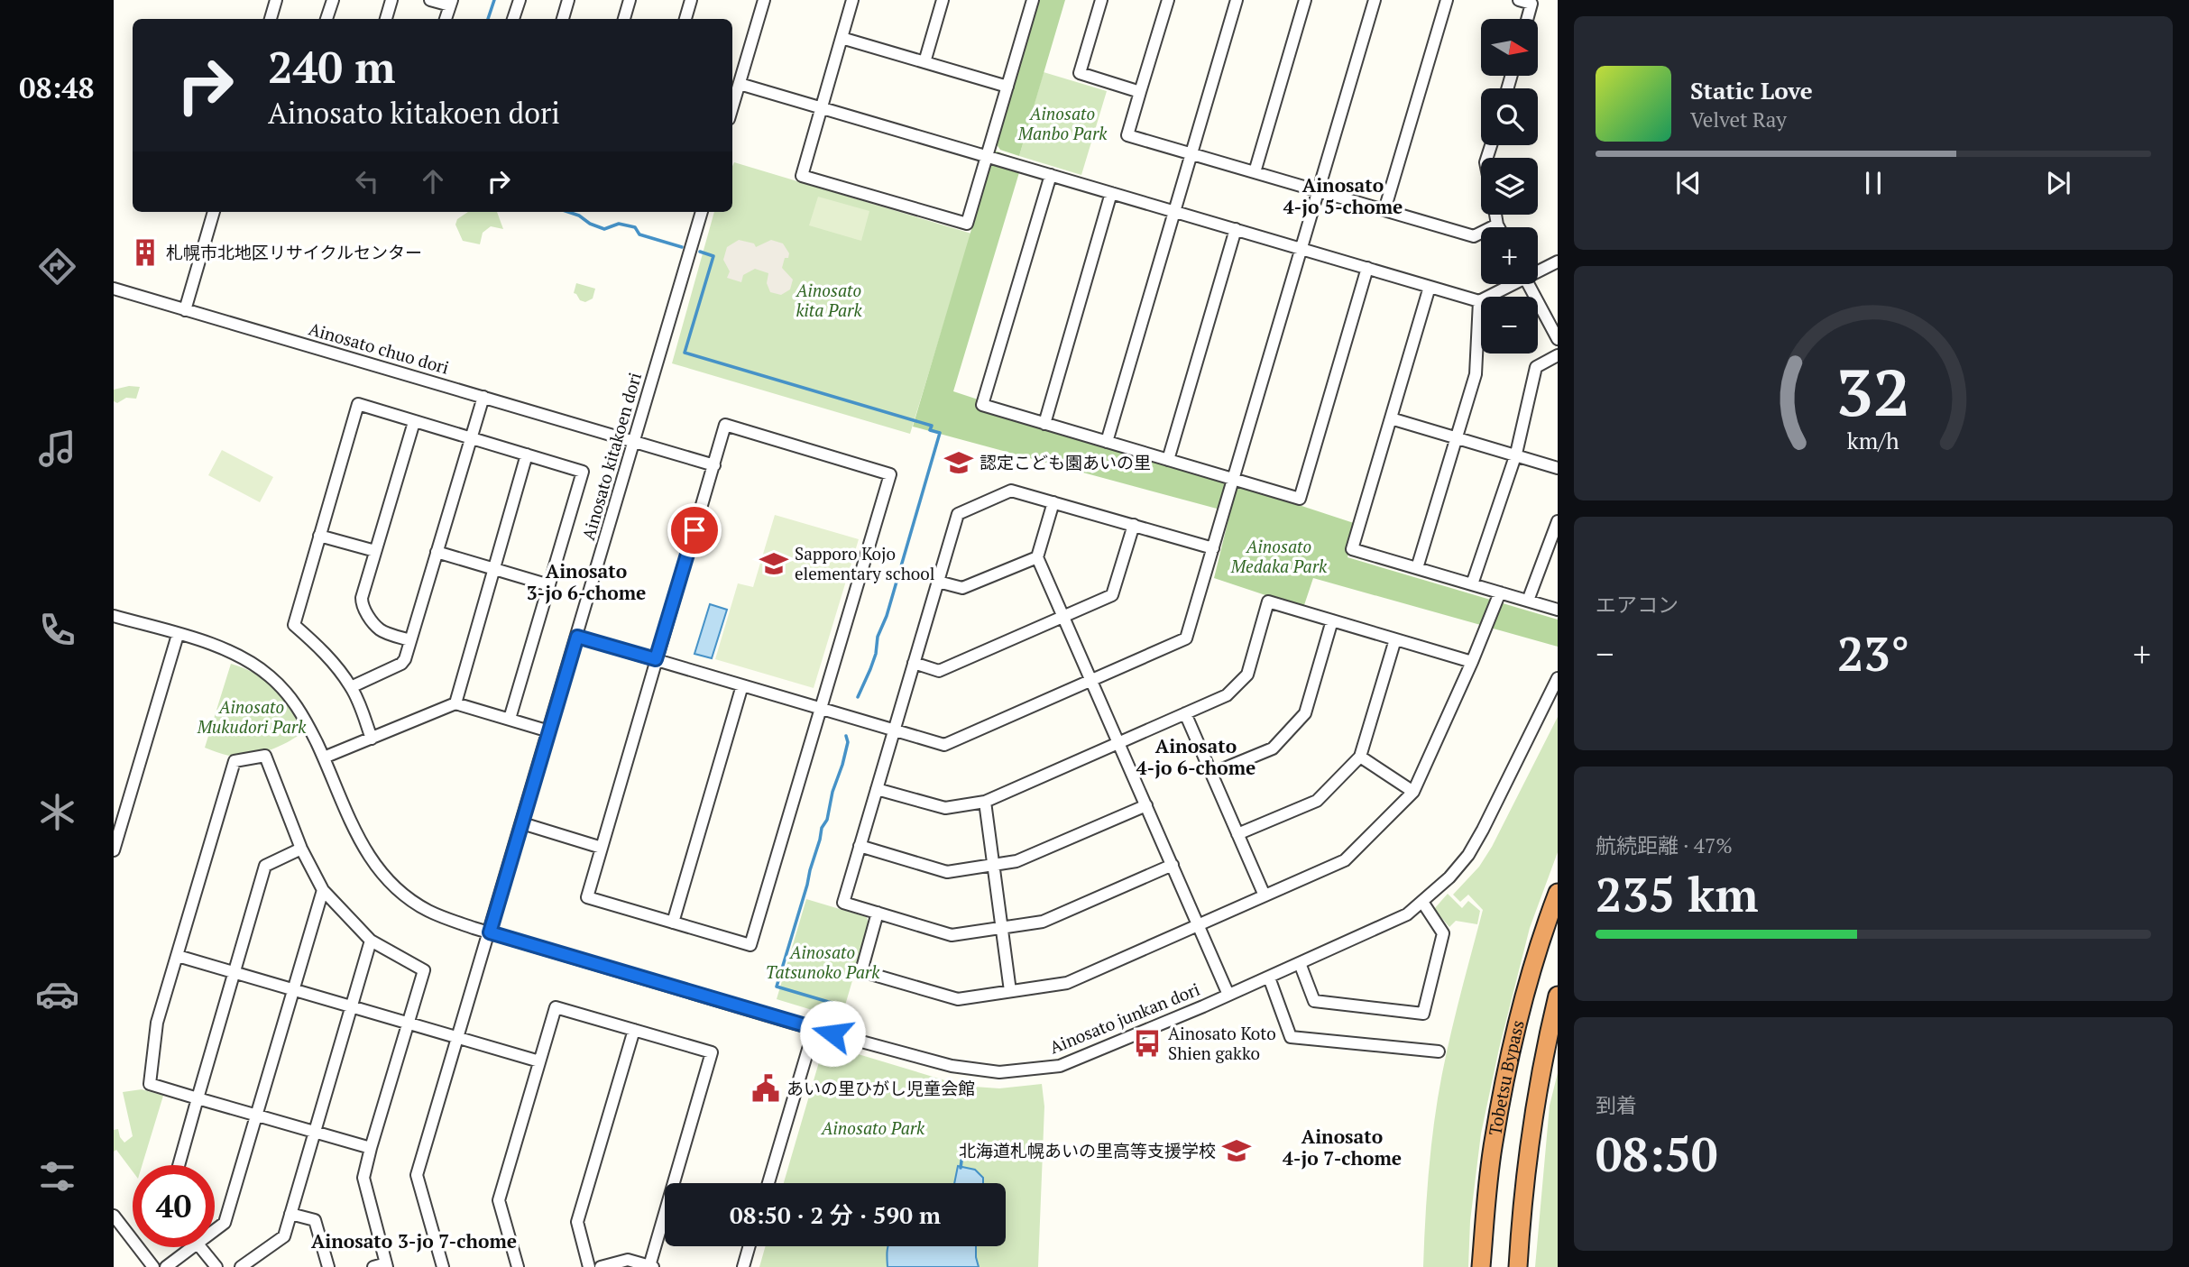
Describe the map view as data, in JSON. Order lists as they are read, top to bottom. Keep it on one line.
{"streets":{"highway":["Tobetsu Bypass"],"street":["Ainosato chuo dori","Ainosato kitakoen dori","Ainosato junkan dori"]},"crossings":[["Ainosato chuo dori","Ainosato kitakoen dori"],["Ainosato kitakoen dori","Ainosato junkan dori"]],"districts":["Ainosato 4-jo 5-chome","Ainosato 3-jo 6-chome","Ainosato 4-jo 6-chome","Ainosato 4-jo 7-chome","Ainosato 3-jo 7-chome"],"parks":["Ainosato Manbo Park","Ainosato kita Park","Ainosato Medaka Park","Ainosato Mukudori Park","Ainosato Tatsunoko Park","Ainosato Park"],"places":{"building":["札幌市北地区リサイクルセンター"],"school or university":["認定こども園あいの里","Sapporo Kojo elementary school","北海道札幌あいの里高等支援学校"],"bus stop":["Ainosato Koto Shien gakko"],"public building":["あいの里ひがし児童会館"]},"north":"right","page":{"tabs":"08:48","map_buttons":["+","−"],"turn":["240 m","Ainosato kitakoen dori"],"song":["Static Love","Velvet Ray"],"tile":["エアコン",["航続距離 · 47%","235 km"],["到着","08:50"]],"heat":["−","23°","+"],"limit":"40","trip":"08:50 · 2 分 · 590 m","gauge":["32","km/h"]}}
